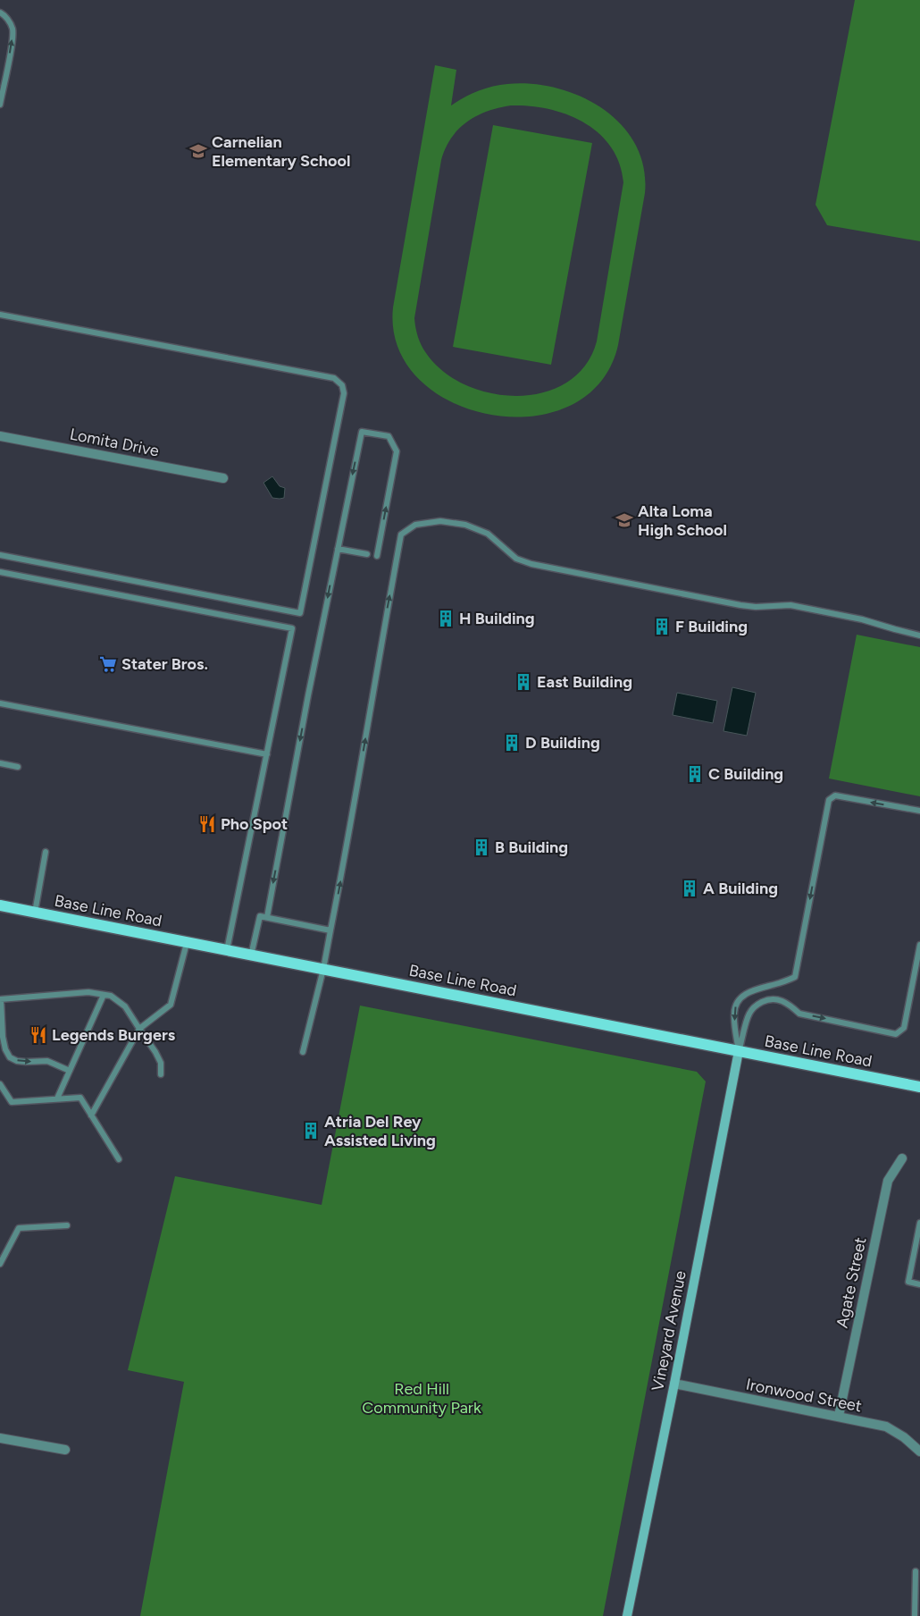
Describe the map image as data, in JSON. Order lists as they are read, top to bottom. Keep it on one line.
{"streets":{"main road":["Base Line Road"],"street":["Lomita Drive","Agate Street","Vineyard Avenue","Ironwood Street"]},"crossings":[["Base Line Road","Vineyard Avenue"],["Agate Street","Ironwood Street"],["Vineyard Avenue","Ironwood Street"]],"parks":["Red Hill Community Park"],"places":{"school or university":["Carnelian Elementary School","Alta Loma High School"],"building":["H Building","F Building","East Building","D Building","C Building","B Building","A Building","Atria Del Rey Assisted Living"],"supermarket":["Stater Bros."],"restaurant":["Pho Spot","Legends Burgers"]}}
